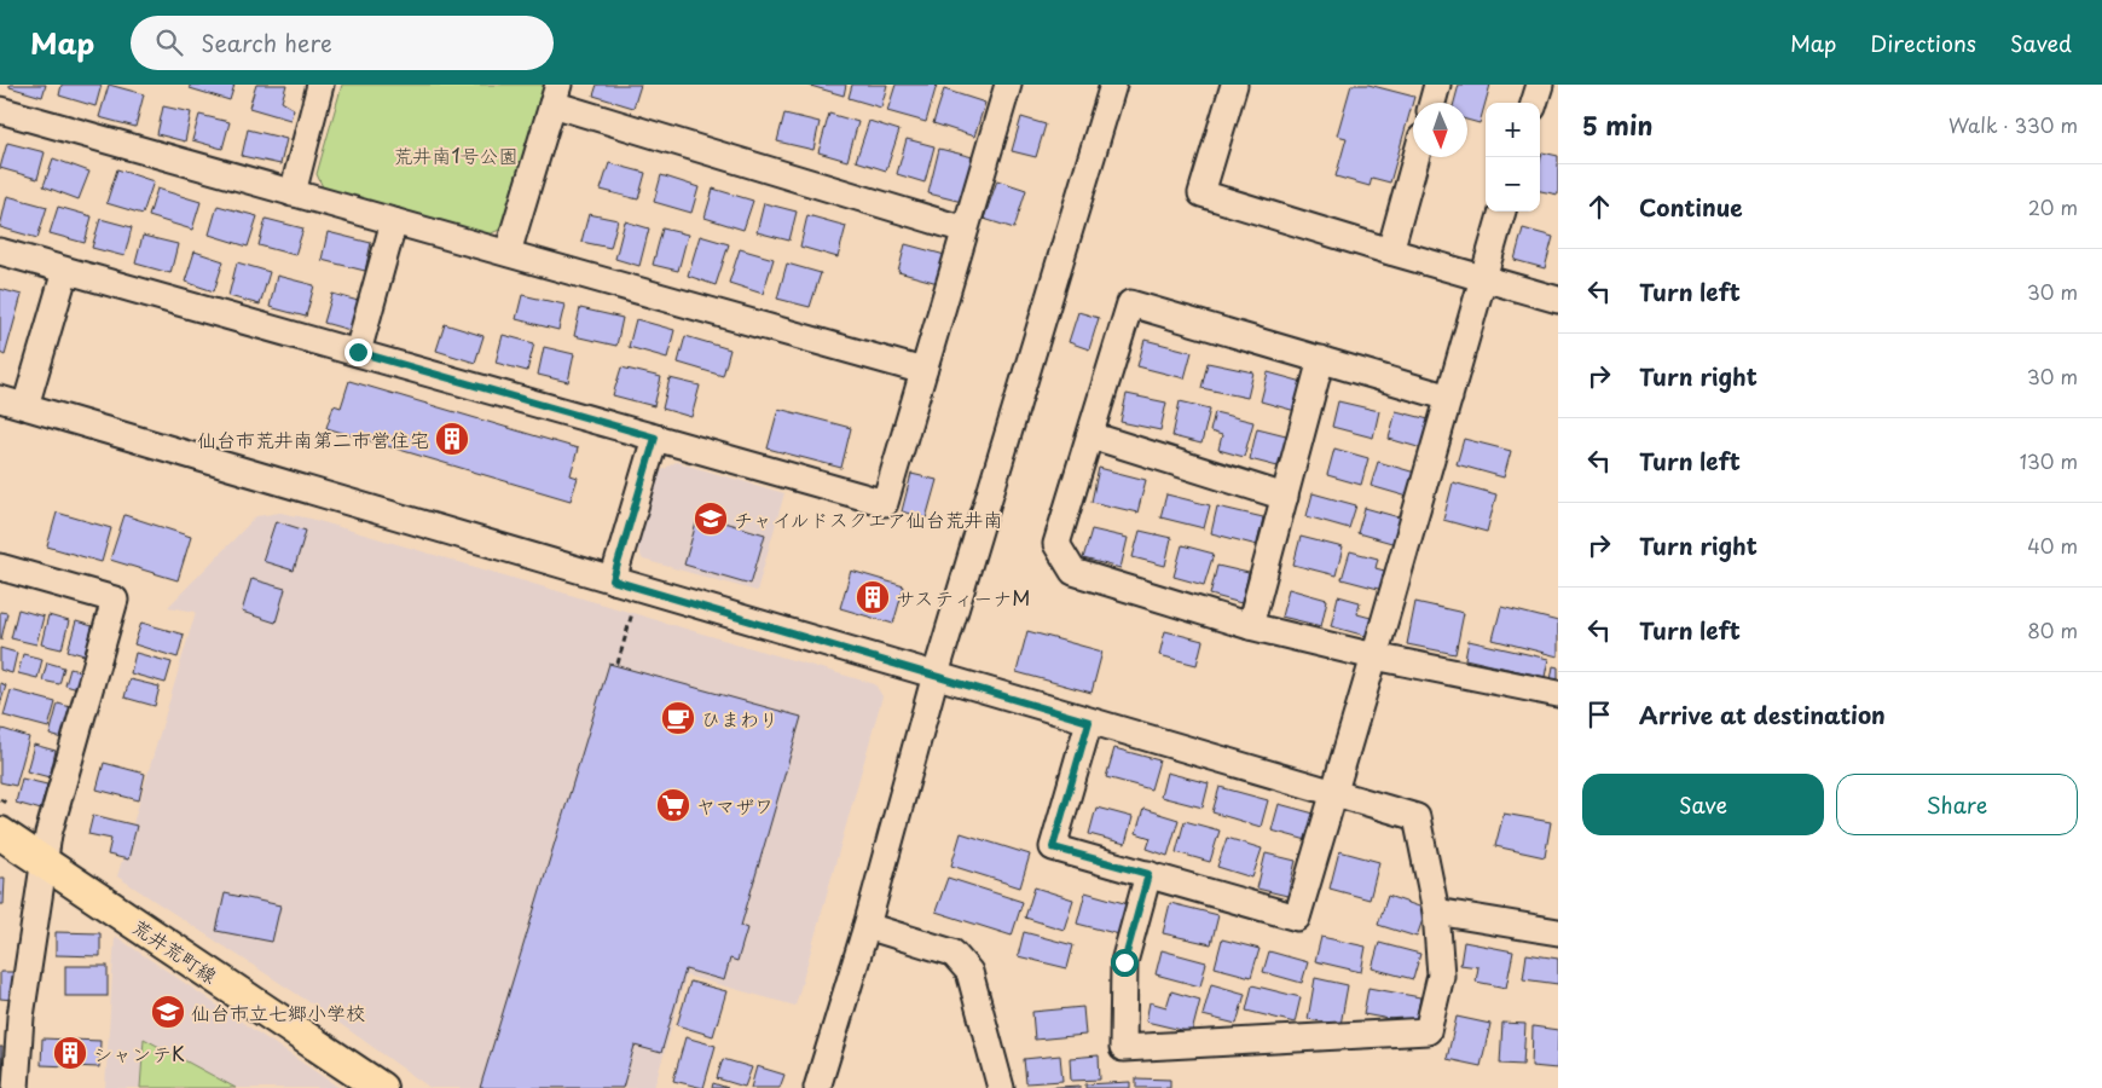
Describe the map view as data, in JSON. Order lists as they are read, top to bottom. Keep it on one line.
{"streets":{"main road":["荒井荒町線"]},"parks":["荒井南1号公園"],"places":{"building":["仙台市荒井南第二市営住宅","サスティーナM","シャンテK"],"school or university":["チャイルドスクエア仙台荒井南","仙台市立七郷小学校"],"cafe":["ひまわり"],"supermarket":["ヤマザワ"]},"north":"bottom","page":{"header":"Map","search":"Search here","nav":["Map","Directions","Saved"],"heading":["5 min","Walk · 330 m"],"map_buttons":["+","−"],"list":[["Continue","20 m"],["Turn left","30 m"],["Turn right","30 m"],["Turn left","130 m"],["Turn right","40 m"],["Turn left","80 m"],"Arrive at destination"],"buttons":["Save","Share"]}}
